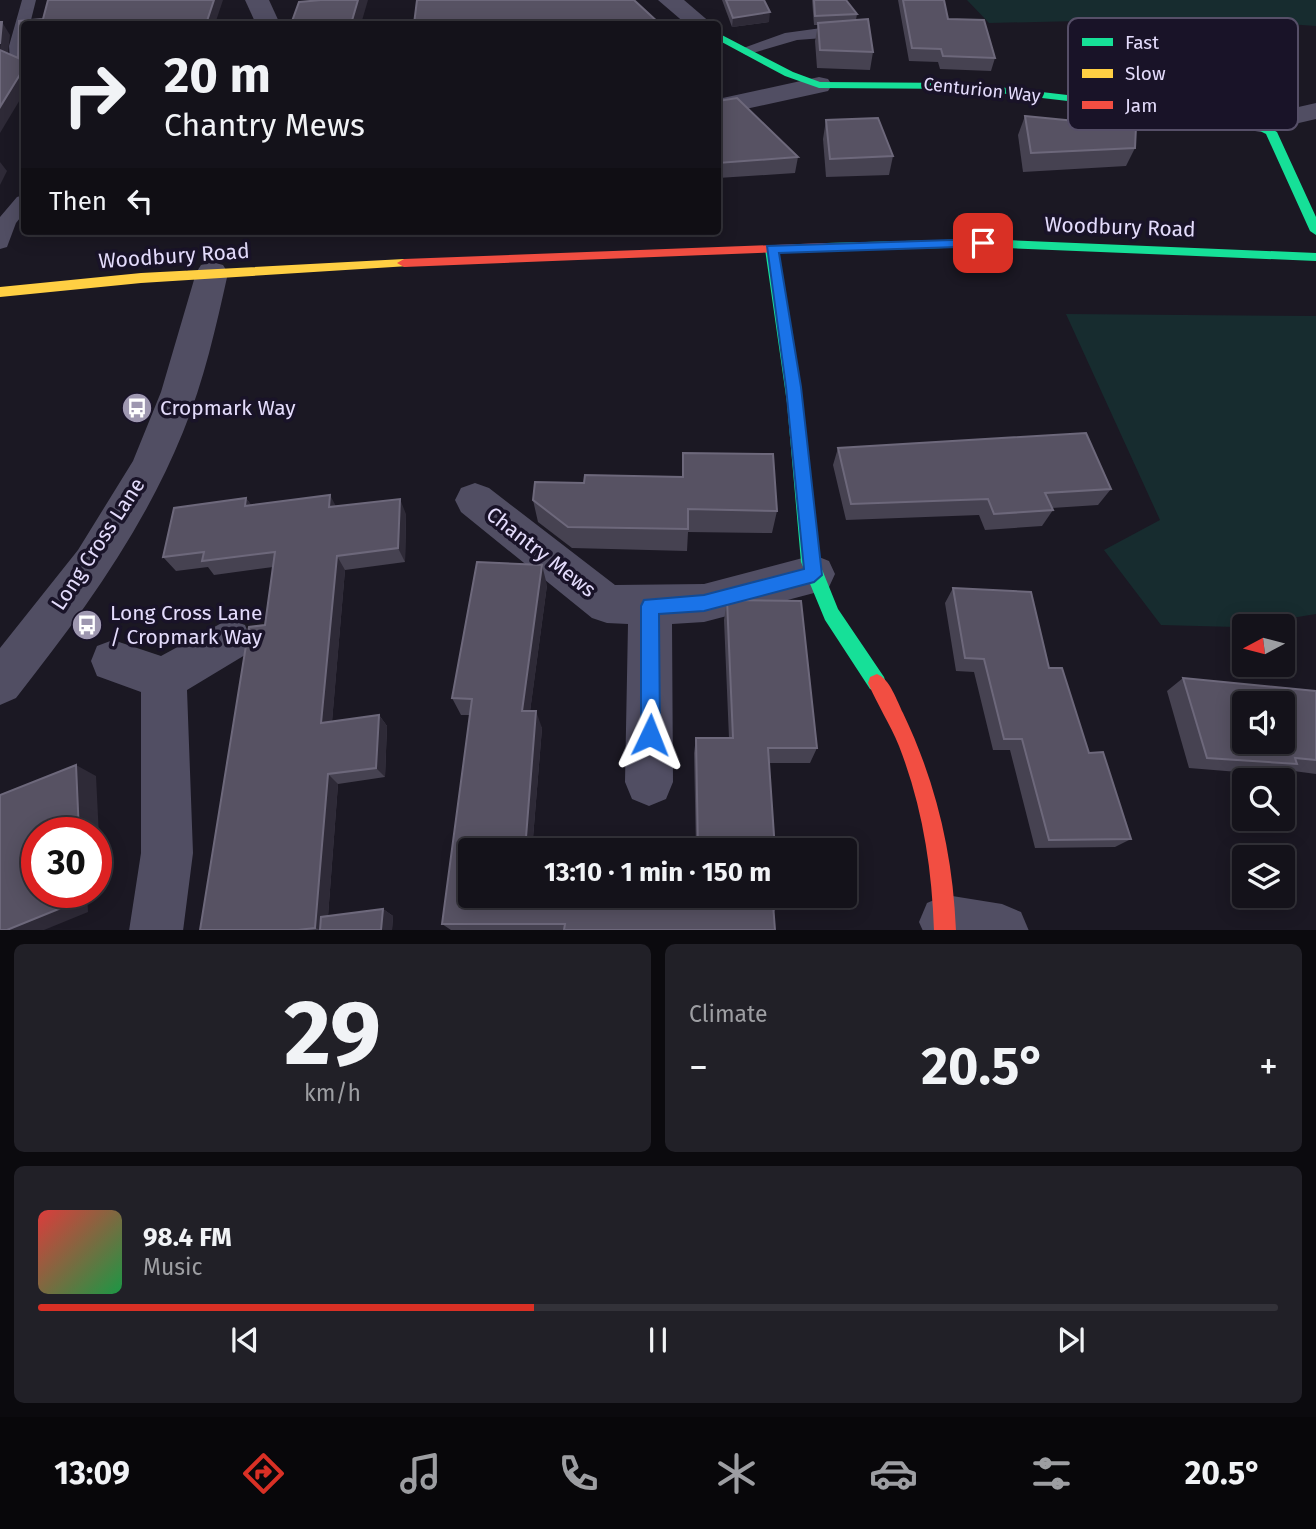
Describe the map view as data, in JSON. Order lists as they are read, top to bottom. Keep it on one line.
{"streets":{"street":["Centurion Way","Woodbury Road","Long Cross Lane","Chantry Mews"]},"crossings":[["Woodbury Road","Long Cross Lane"]],"places":{"bus stop":["Cropmark Way","Long Cross Lane / Cropmark Way"]},"legend":["Fast","Slow","Jam"],"north":"left","page":{"turn":["20 m","Chantry Mews"],"then":"Then","limit":"30","trip":"13:10 · 1 min · 150 m","tile":[["29","km/h"],"Climate"],"heat":["−","20.5°","+"],"song":["98.4 FM","Music"],"tabs":["13:09","20.5°"]}}
